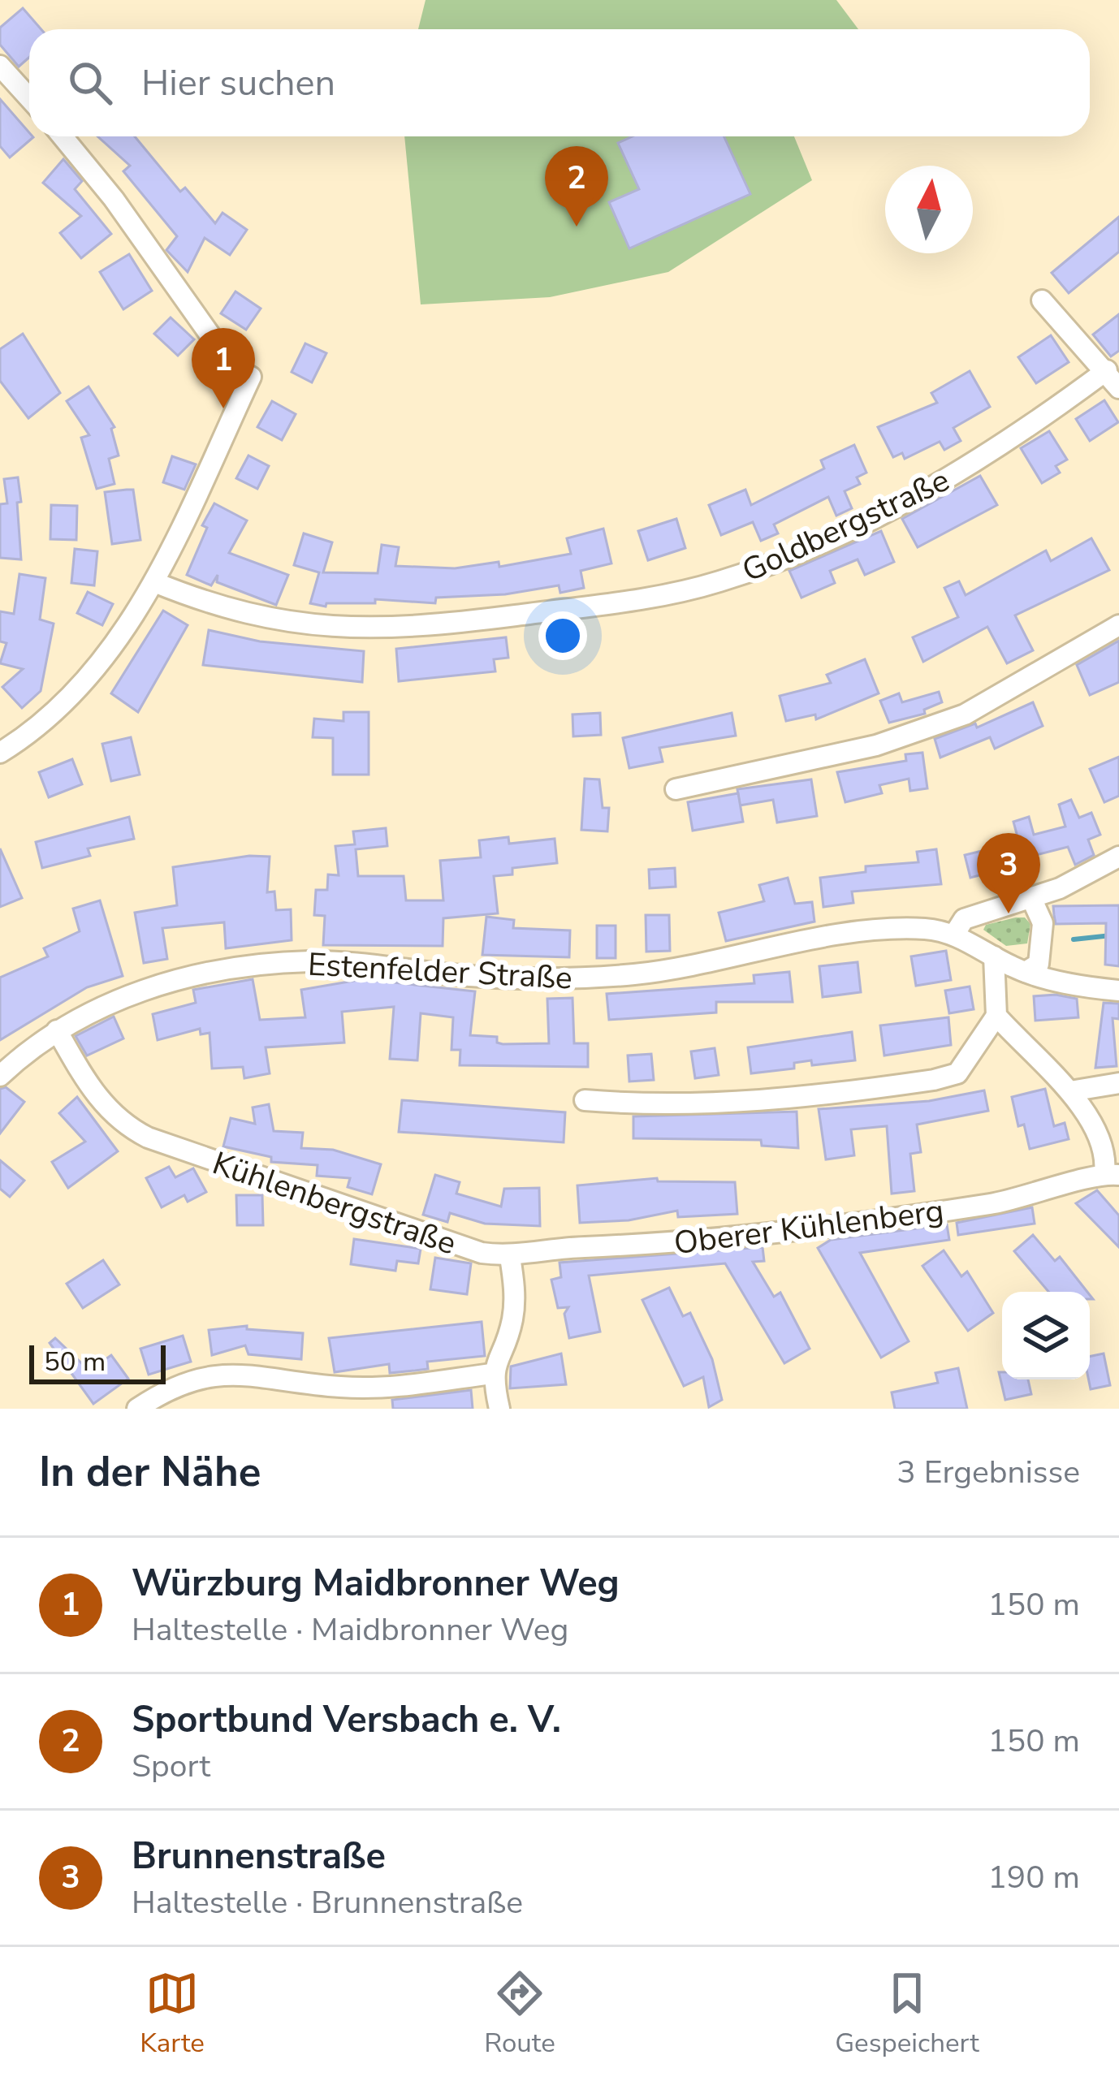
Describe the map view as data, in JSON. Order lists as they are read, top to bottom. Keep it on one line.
{"streets":{"street":["Goldbergstraße","Estenfelder Straße","Kühlenbergstraße","Oberer Kühlenberg"]},"crossings":[["Estenfelder Straße","Kühlenbergstraße"],["Kühlenbergstraße","Oberer Kühlenberg"]],"scale_bar":"50 m","north":"top","page":{"search":"Hier suchen","pins":["2","1","3"],"scale":"50 m","heading":["In der Nähe","3 Ergebnisse"],"list":[{"mark":"1","name":"Würzburg Maidbronner Weg","note":"Haltestelle · Maidbronner Weg","value":"150 m"},{"mark":"2","name":"Sportbund Versbach e. V.","note":"Sport","value":"150 m"},{"mark":"3","name":"Brunnenstraße","note":"Haltestelle · Brunnenstraße","value":"190 m"}],"nav":["Karte","Route","Gespeichert"]}}
